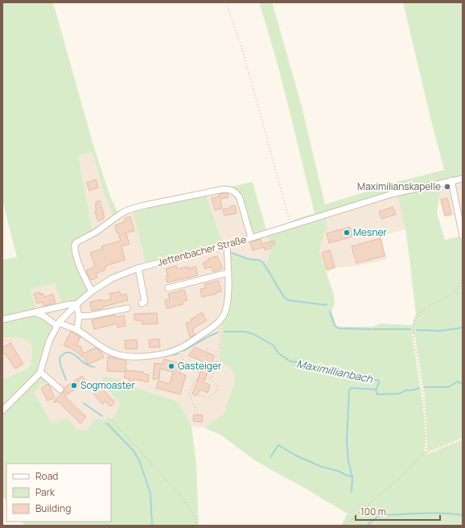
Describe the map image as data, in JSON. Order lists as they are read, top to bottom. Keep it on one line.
{"streets":{"street":["Jettenbacher Straße"]},"water":["Maximillianbach"],"places":["Maximilianskapelle","Mesner","Gasteiger","Sogmoaster"],"legend":["Road","Park","Building"],"scale_bar":"100 m"}
